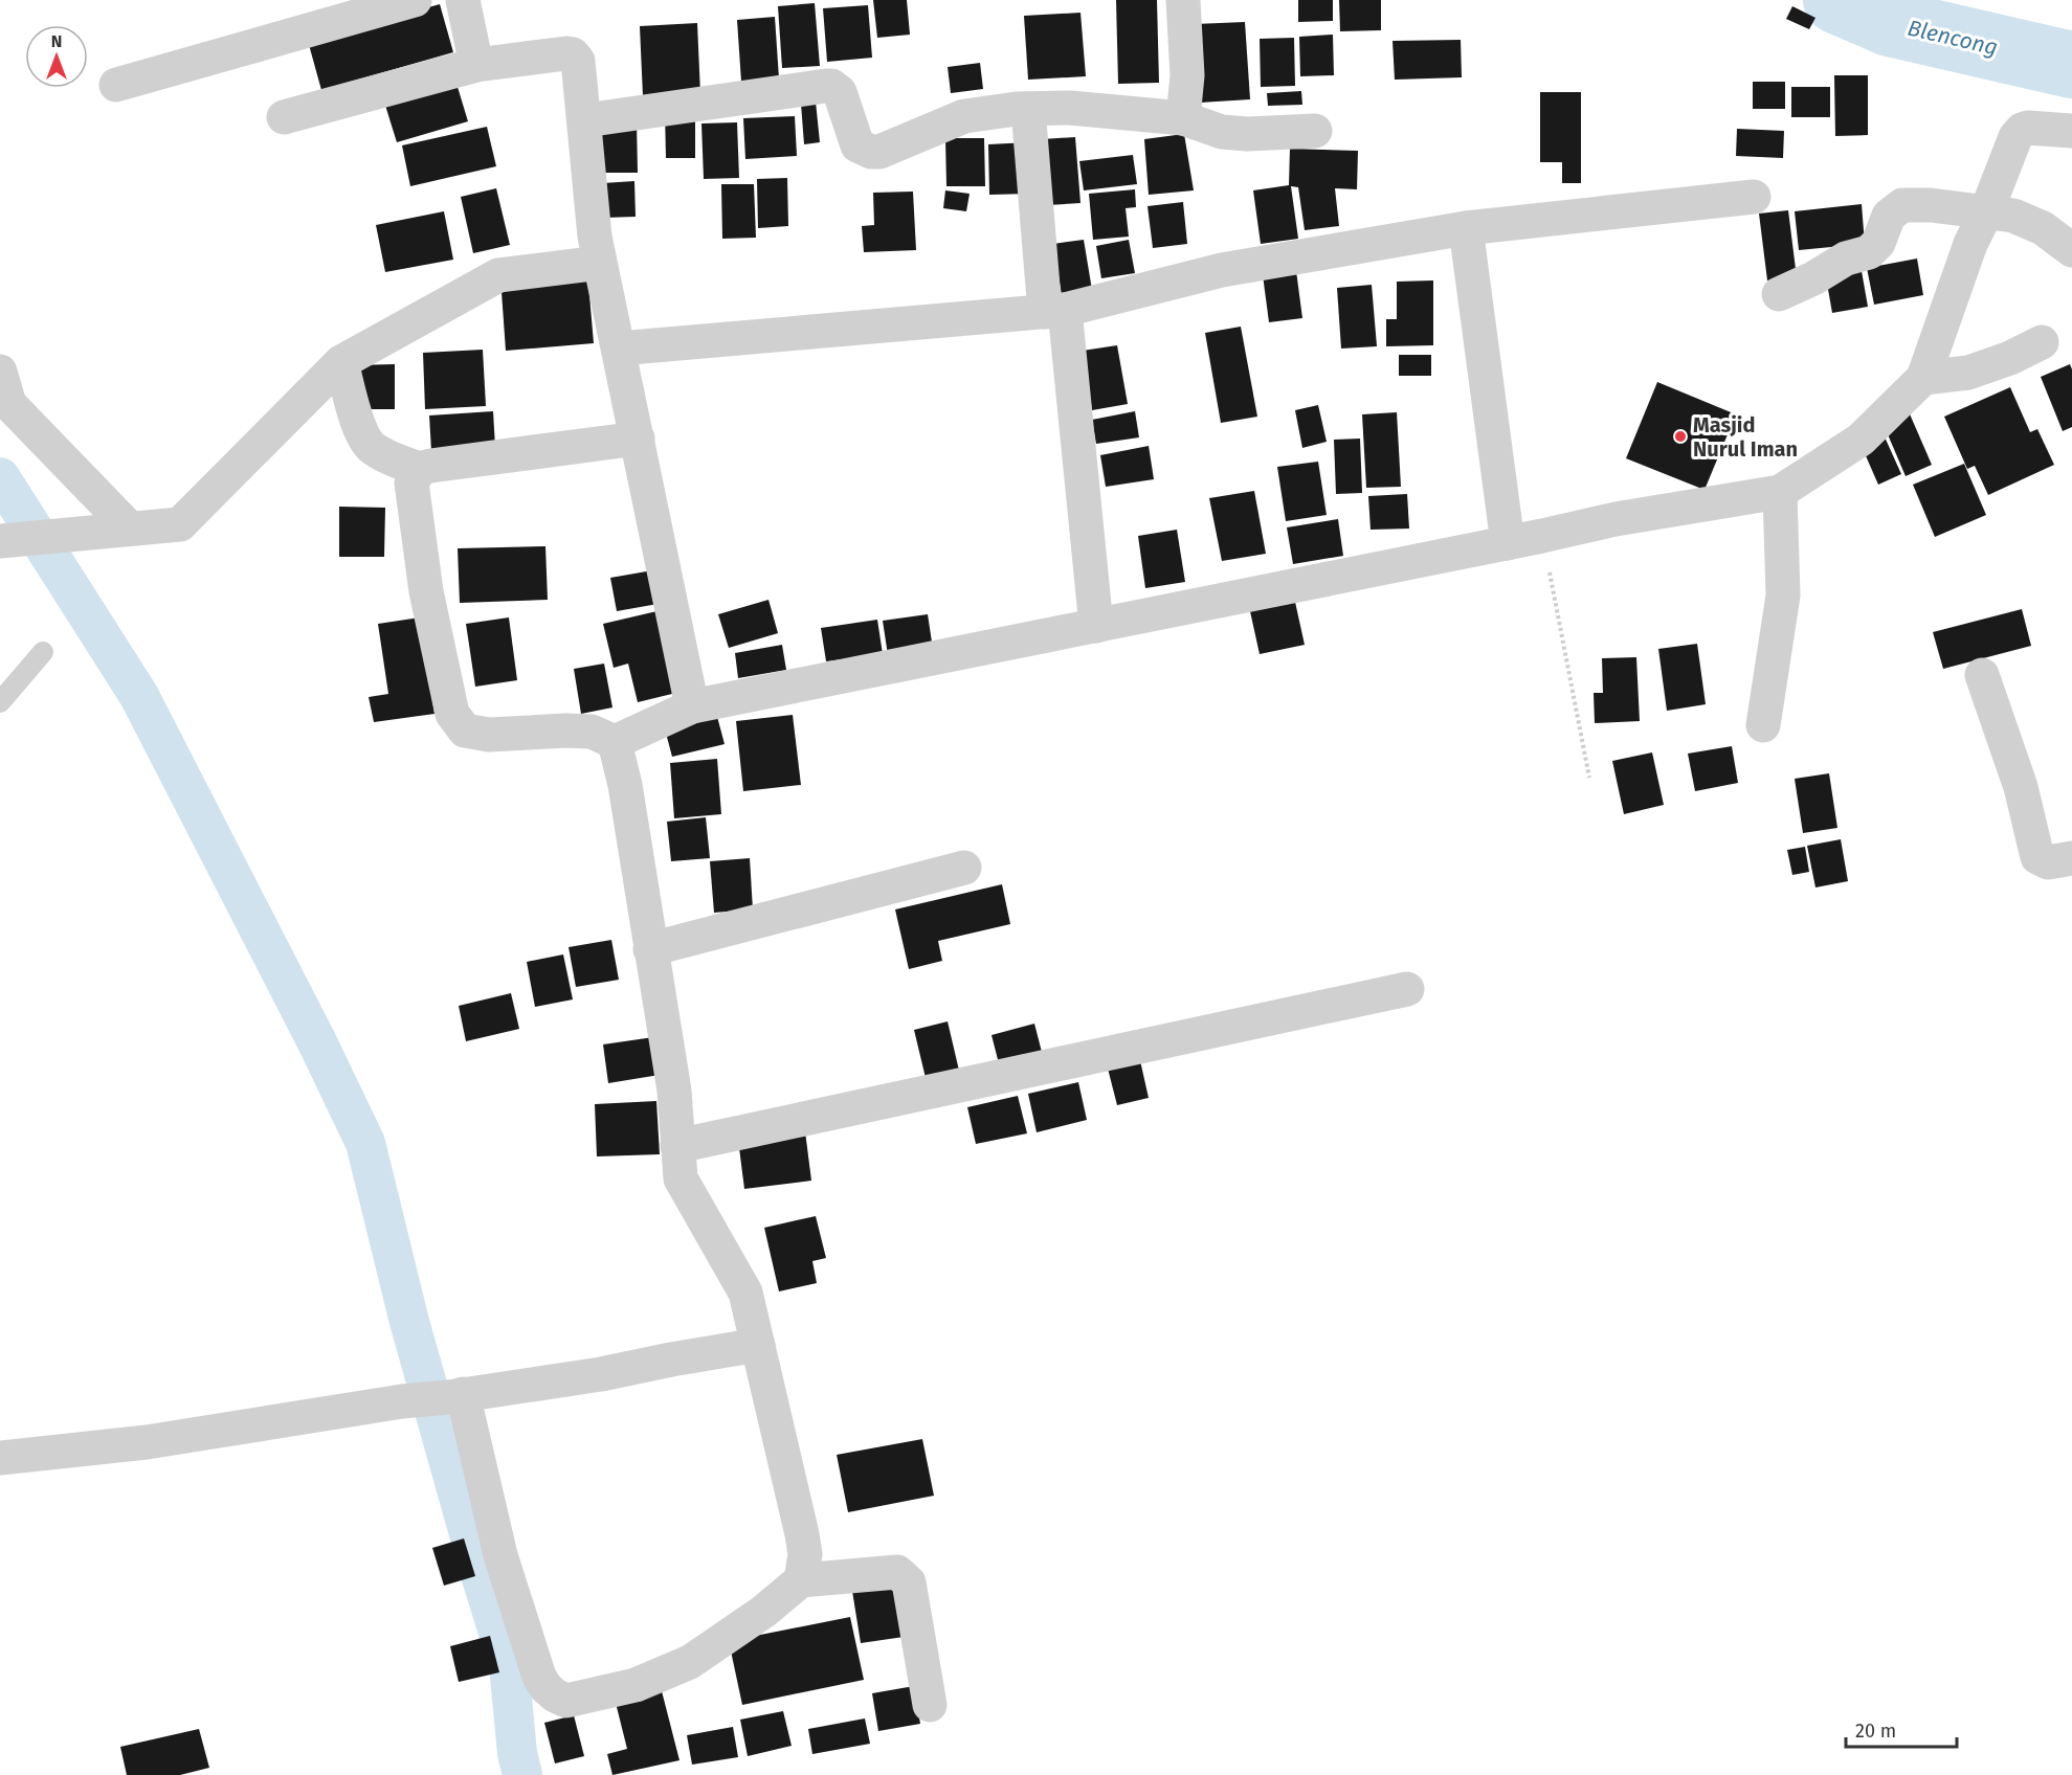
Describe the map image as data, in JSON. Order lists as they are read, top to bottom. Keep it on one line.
{"water":["Blencong"],"places":["Masjid Nurul Iman"],"scale_bar":"20 m","north":"top"}
